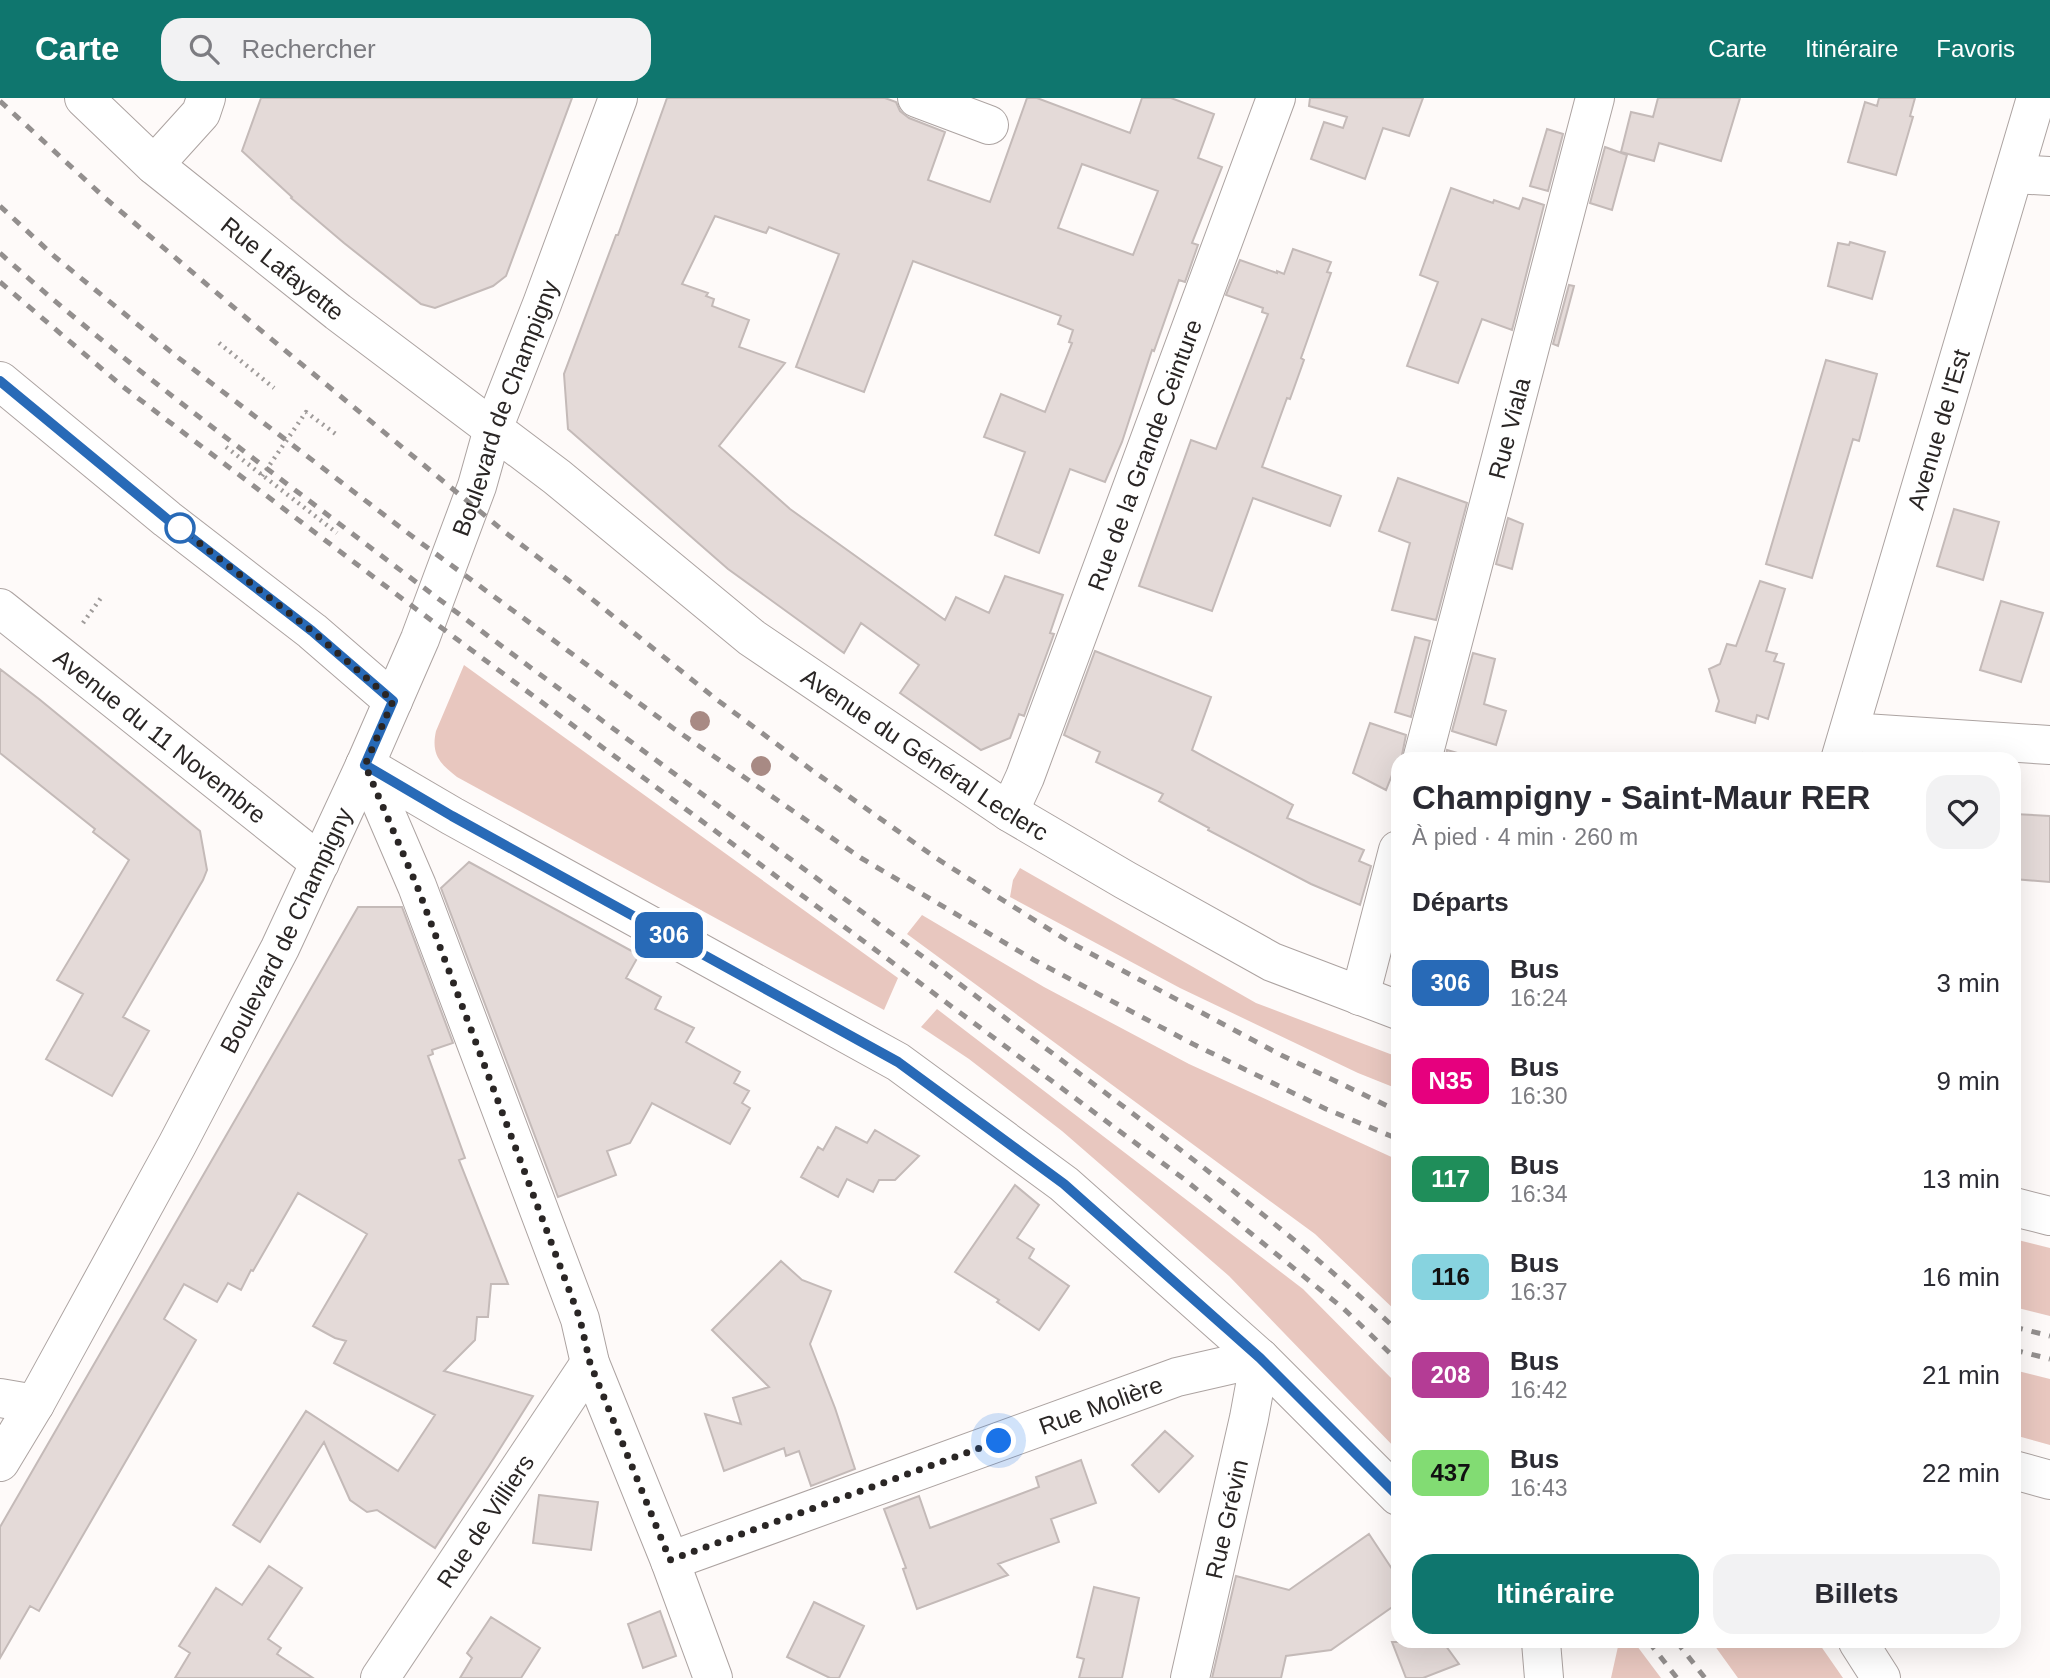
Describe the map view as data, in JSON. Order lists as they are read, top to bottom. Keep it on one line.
{"streets":{"street":["Rue Lafayette","Boulevard de Champigny","Rue Viala","Avenue de l'Est","Rue de la Grande Ceinture","Avenue du 11 Novembre","Avenue du Général Leclerc","Rue Molière","Rue Grévin","Rue de Villiers"]},"crossings":[["Rue Lafayette","Boulevard de Champigny"],["Rue Lafayette","Avenue du Général Leclerc"],["Boulevard de Champigny","Avenue du 11 Novembre"],["Boulevard de Champigny","Avenue du Général Leclerc"],["Rue de la Grande Ceinture","Avenue du Général Leclerc"],["Rue Molière","Rue Grévin"]],"lines":["bus line 306"],"page":{"header":"Carte","search":"Rechercher","nav":["Carte","Itinéraire","Favoris"],"on_map":"306","heading":[["Champigny - Saint-Maur RER","À pied · 4 min · 260 m"],"Départs"],"list":[{"mark":"306","name":"Bus","note":"16:24","value":"3 min"},{"mark":"N35","name":"Bus","note":"16:30","value":"9 min"},{"mark":"117","name":"Bus","note":"16:34","value":"13 min"},{"mark":"116","name":"Bus","note":"16:37","value":"16 min"},{"mark":"208","name":"Bus","note":"16:42","value":"21 min"},{"mark":"437","name":"Bus","note":"16:43","value":"22 min"}],"buttons":["Itinéraire","Billets"]}}
